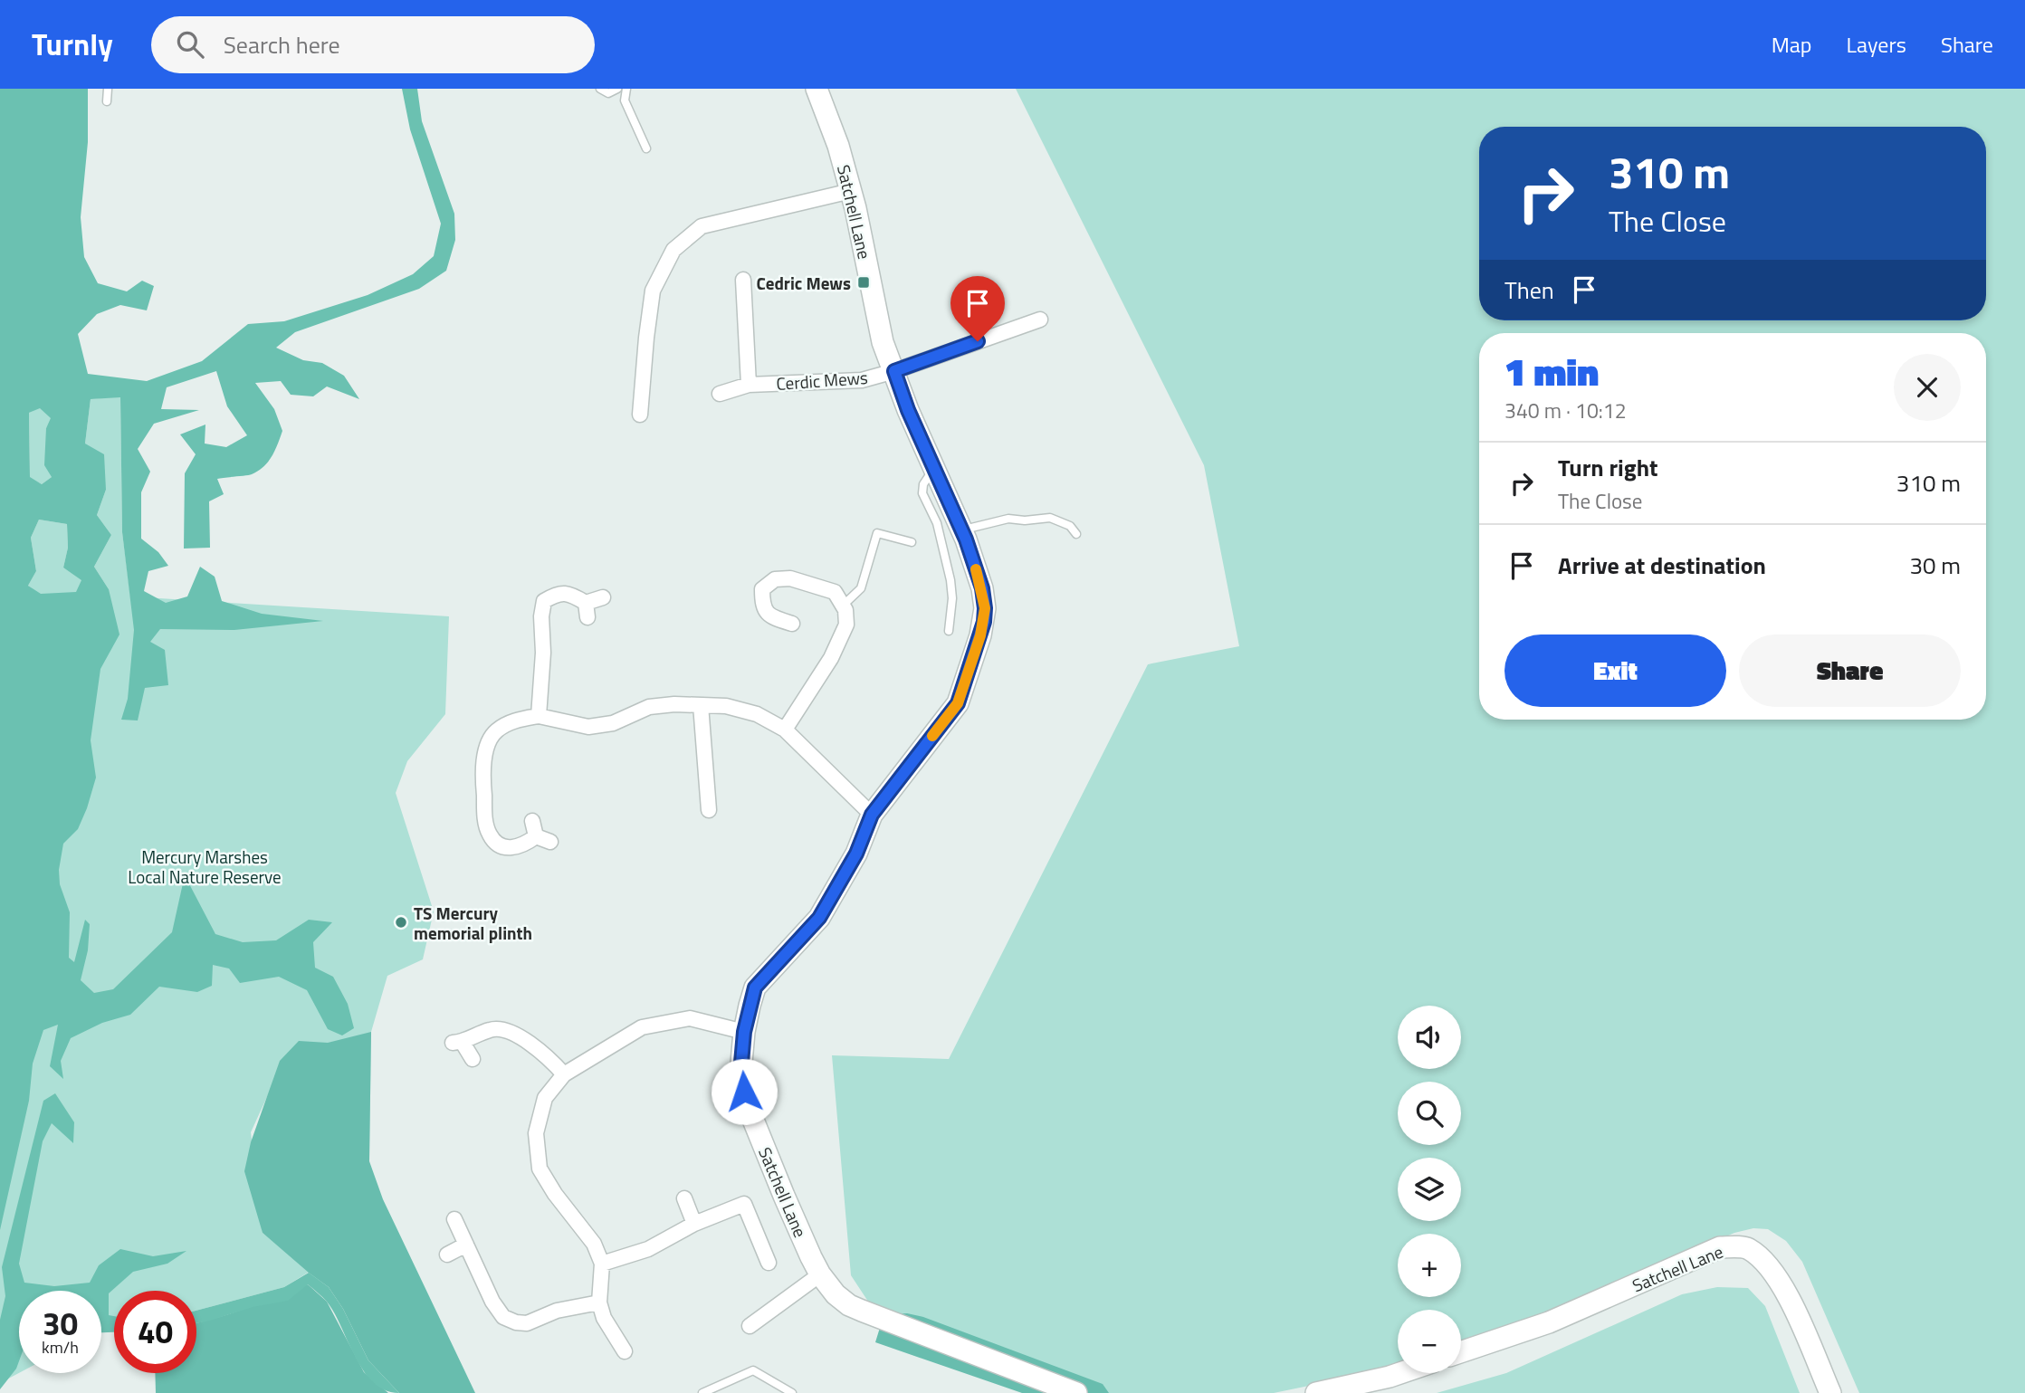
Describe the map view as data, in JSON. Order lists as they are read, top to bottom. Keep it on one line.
{"streets":{"street":["Satchell Lane","Cerdic Mews"]},"crossings":[["Satchell Lane","Cerdic Mews"]],"parks":["Mercury Marshes Local Nature Reserve"],"places":{"transit":["Cedric Mews"],"other":["TS Mercury memorial plinth"]},"page":{"header":"Turnly","search":"Search here","nav":["Map","Layers","Share"],"turn":["310 m","The Close"],"then":"Then","heading":["1 min","340 m · 10:12"],"list":[{"name":"Turn right","note":"The Close","value":"310 m"},{"name":"Arrive at destination","value":"30 m"}],"buttons":["Exit","Share"],"map_buttons":["+","−"],"speed":"30 km/h","limit":"40"}}
